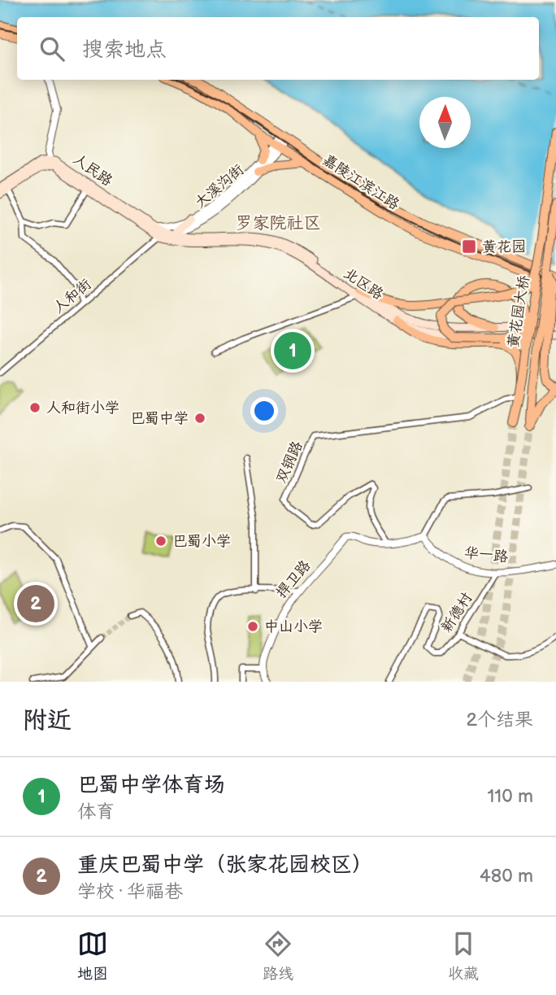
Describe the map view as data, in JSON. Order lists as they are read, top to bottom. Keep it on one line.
{"streets":{"main road":["人民路","嘉陵江滨江路","北区路","黄花园大桥"],"street":["大溪沟街","人和街","双钢路","华一路","捍卫路","新德村"]},"crossings":[["人民路","大溪沟街"],["人民路","北区路"],["人民路","人和街"],["嘉陵江滨江路","大溪沟街"],["大溪沟街","北区路"],["大溪沟街","人和街"],["北区路","人和街"],["黄花园大桥","双钢路"],["双钢路","捍卫路"],["华一路","新德村"]],"districts":["罗家院社区"],"places":{"transit":["黄花园"],"other":["人和街小学","巴蜀中学","巴蜀小学","中山小学"]},"north":"top","page":{"search":"搜索地点","pins":["1","2"],"heading":["附近","2个结果"],"list":[{"mark":"1","name":"巴蜀中学体育场","note":"体育","value":"110 m"},{"mark":"2","name":"重庆巴蜀中学（张家花园校区）","note":"学校 · 华福巷","value":"480 m"}],"nav":["地图","路线","收藏"]}}
